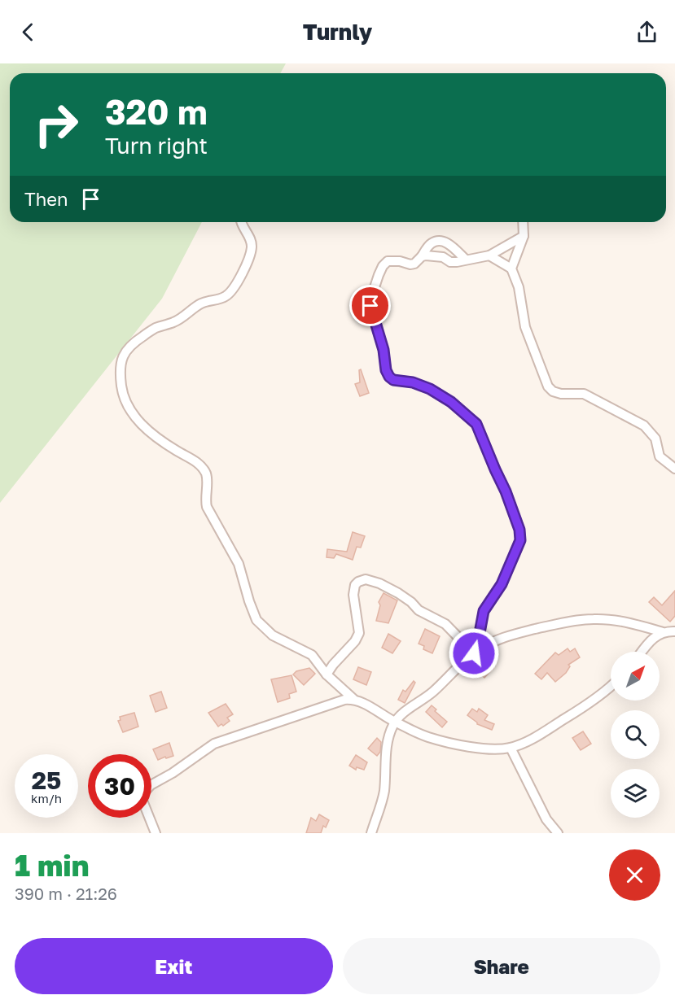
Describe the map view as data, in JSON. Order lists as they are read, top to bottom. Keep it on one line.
{"north":"top right","page":{"header":"Turnly","turn":["320 m","Turn right"],"then":"Then","speed":"25 km/h","limit":"30","heading":["1 min","390 m · 21:26"],"buttons":["Exit","Share"]}}
